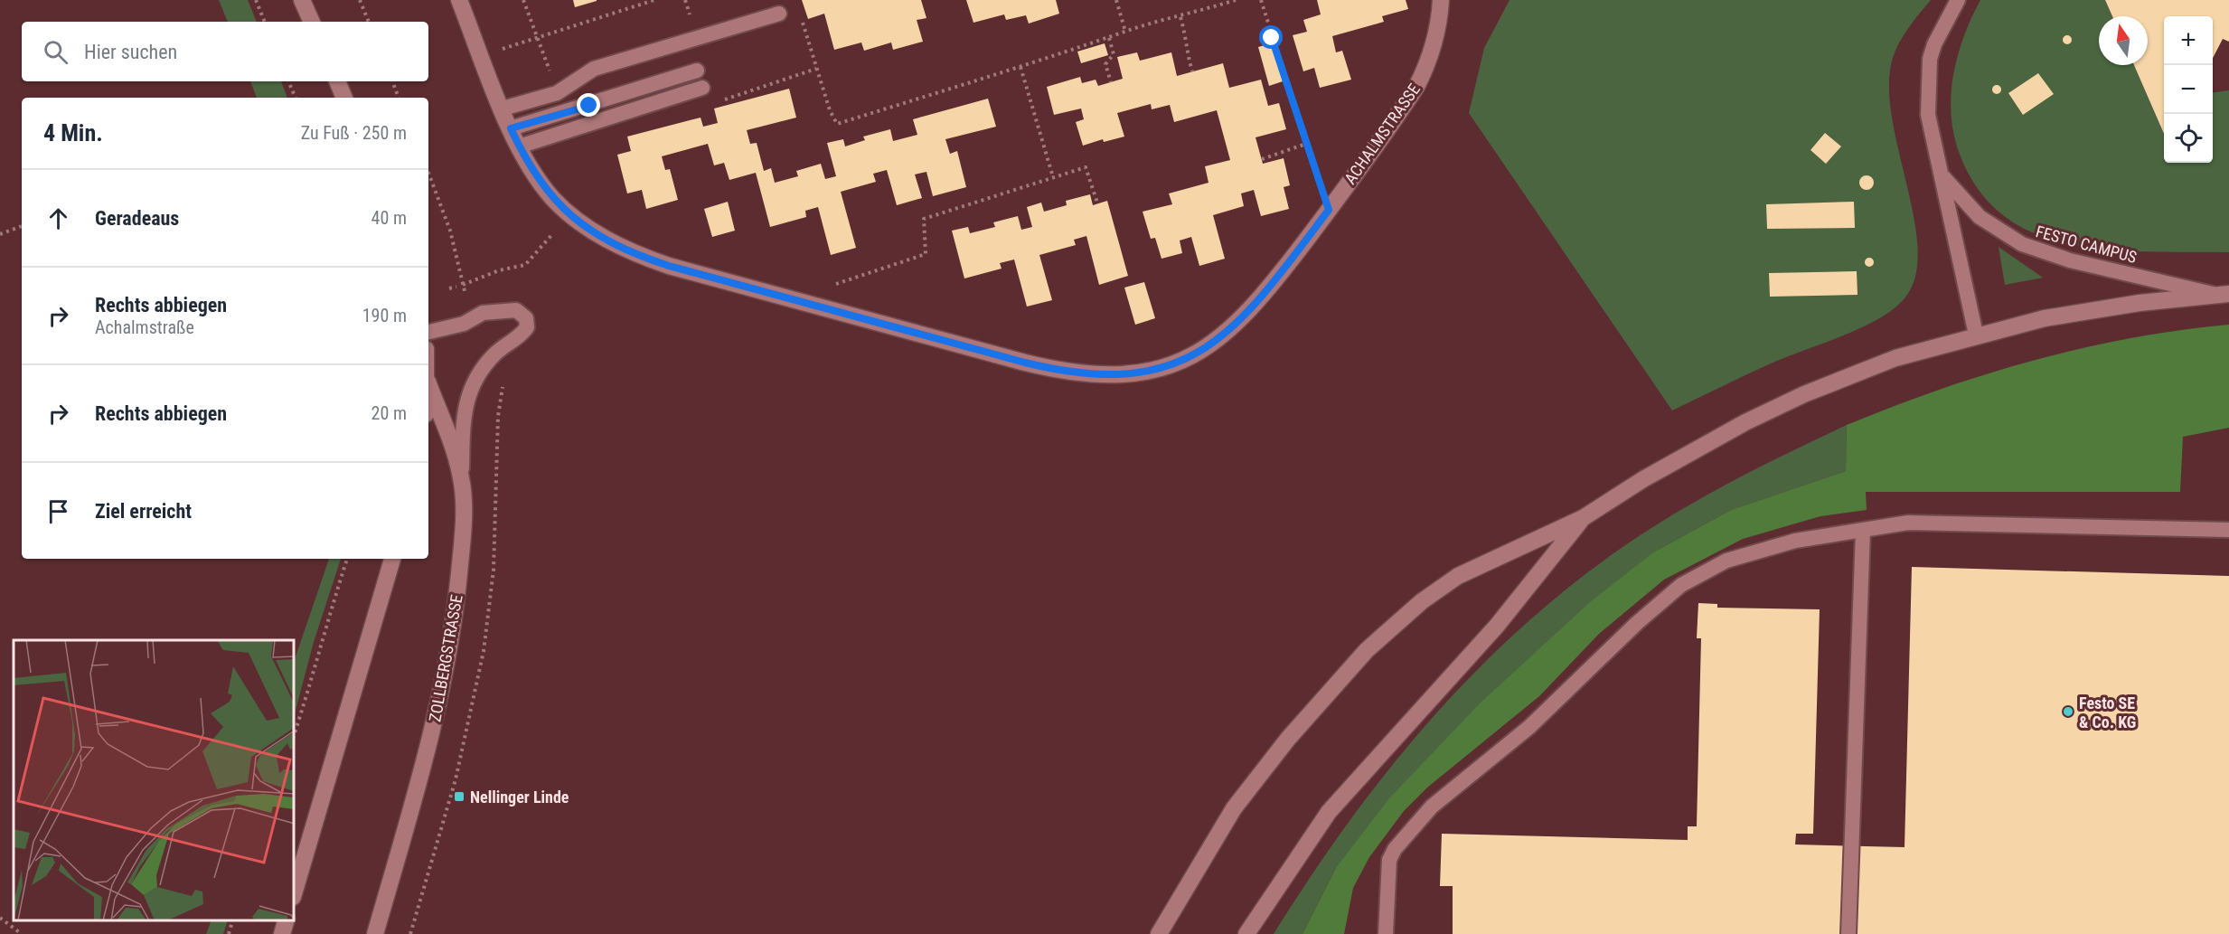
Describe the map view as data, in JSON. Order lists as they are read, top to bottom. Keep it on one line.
{"streets":{"main road":["ACHALMSTRASSE","ZOLLBERGSTRASSE"],"lane":["FESTO CAMPUS"]},"places":{"other":["Festo SE & Co. KG"],"transit":["Nellinger Linde"]},"north":"top","page":{"map_buttons":["+","−"],"search":"Hier suchen","heading":["4 Min.","Zu Fuß · 250 m"],"list":[["Geradeaus","40 m"],["Rechts abbiegen","Achalmstraße","190 m"],["Rechts abbiegen","20 m"],"Ziel erreicht"]}}
